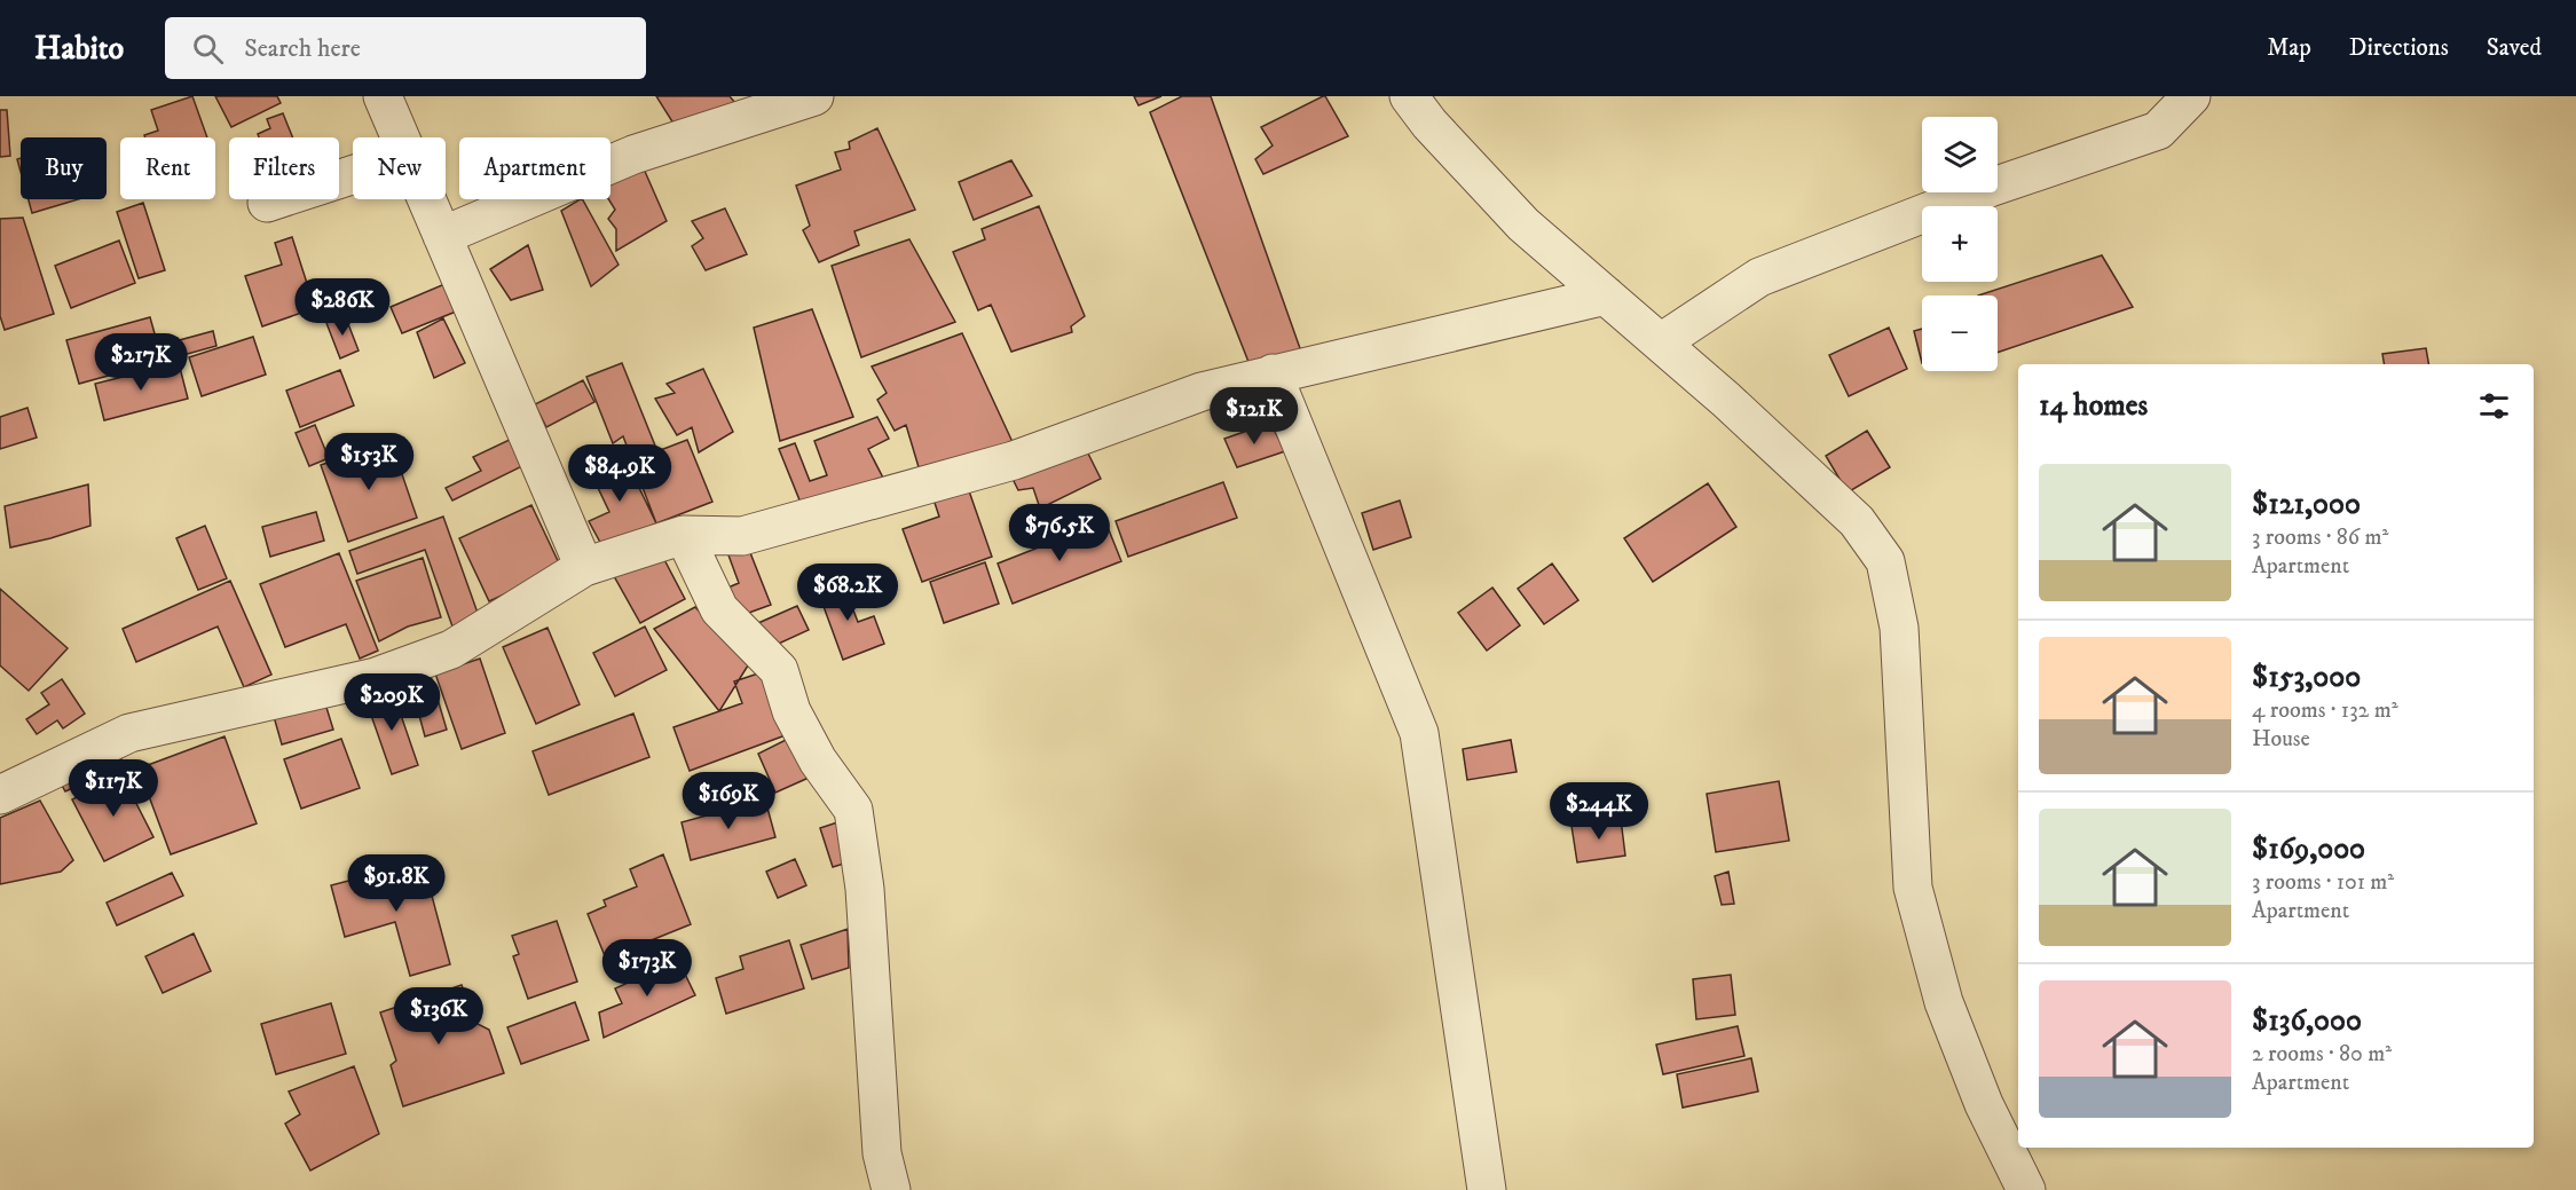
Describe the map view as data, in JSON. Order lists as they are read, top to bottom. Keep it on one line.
{"page":{"header":"Habito","search":"Search here","nav":["Map","Directions","Saved"],"map_buttons":["+","−"],"chip":["Buy","Rent","Filters","New","Apartment"],"price":["$286K","$217K","$121K","$153K","$84.9K","$76.5K","$68.2K","$209K","$117K","$169K","$244K","$91.8K","$173K","$136K"],"heading":"14 homes","list":[{"name":"$121,000","note":"3 rooms · 86 m² · Apartment"},{"name":"$153,000","note":"4 rooms · 132 m² · House"},{"name":"$169,000","note":"3 rooms · 101 m² · Apartment"},{"name":"$136,000","note":"2 rooms · 80 m² · Apartment"}]}}
